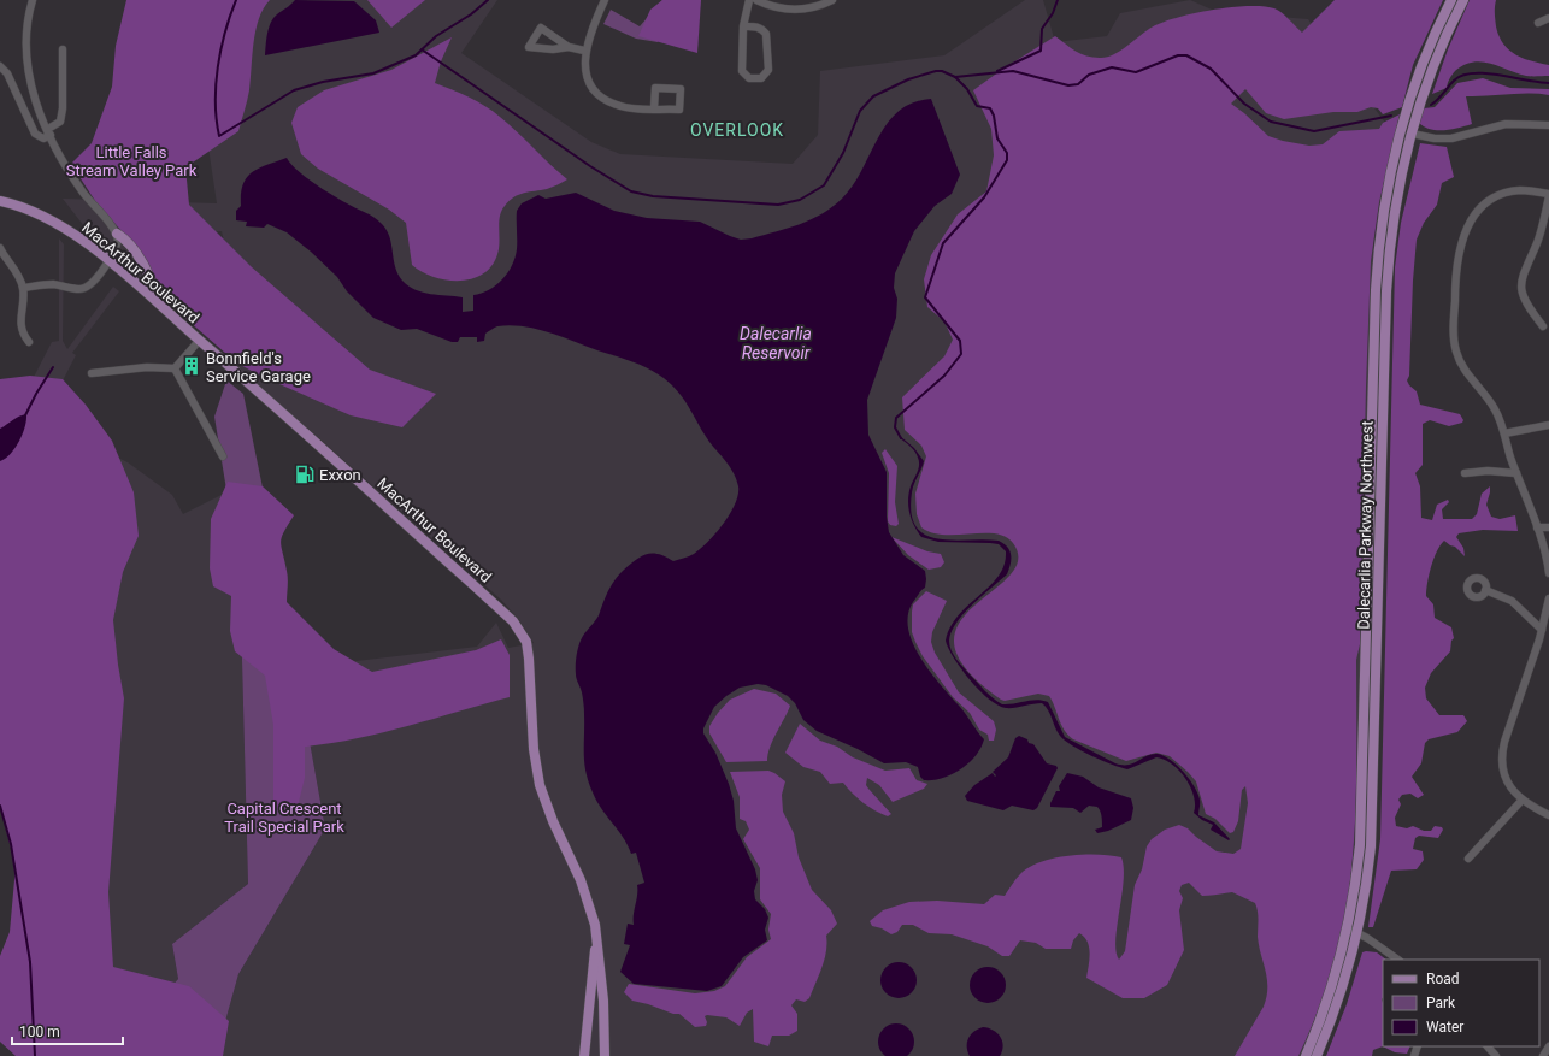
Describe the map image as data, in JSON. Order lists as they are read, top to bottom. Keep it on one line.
{"streets":{"main road":["MacArthur Boulevard","Dalecarlia Parkway Northwest"]},"districts":["OVERLOOK"],"water":["Dalecarlia Reservoir"],"parks":["Little Falls Stream Valley Park","Capital Crescent Trail Special Park"],"places":{"building":["Bonnfield's Service Garage"],"fuel station":["Exxon"]},"legend":["Road","Park","Water"],"scale_bar":"100 m"}
